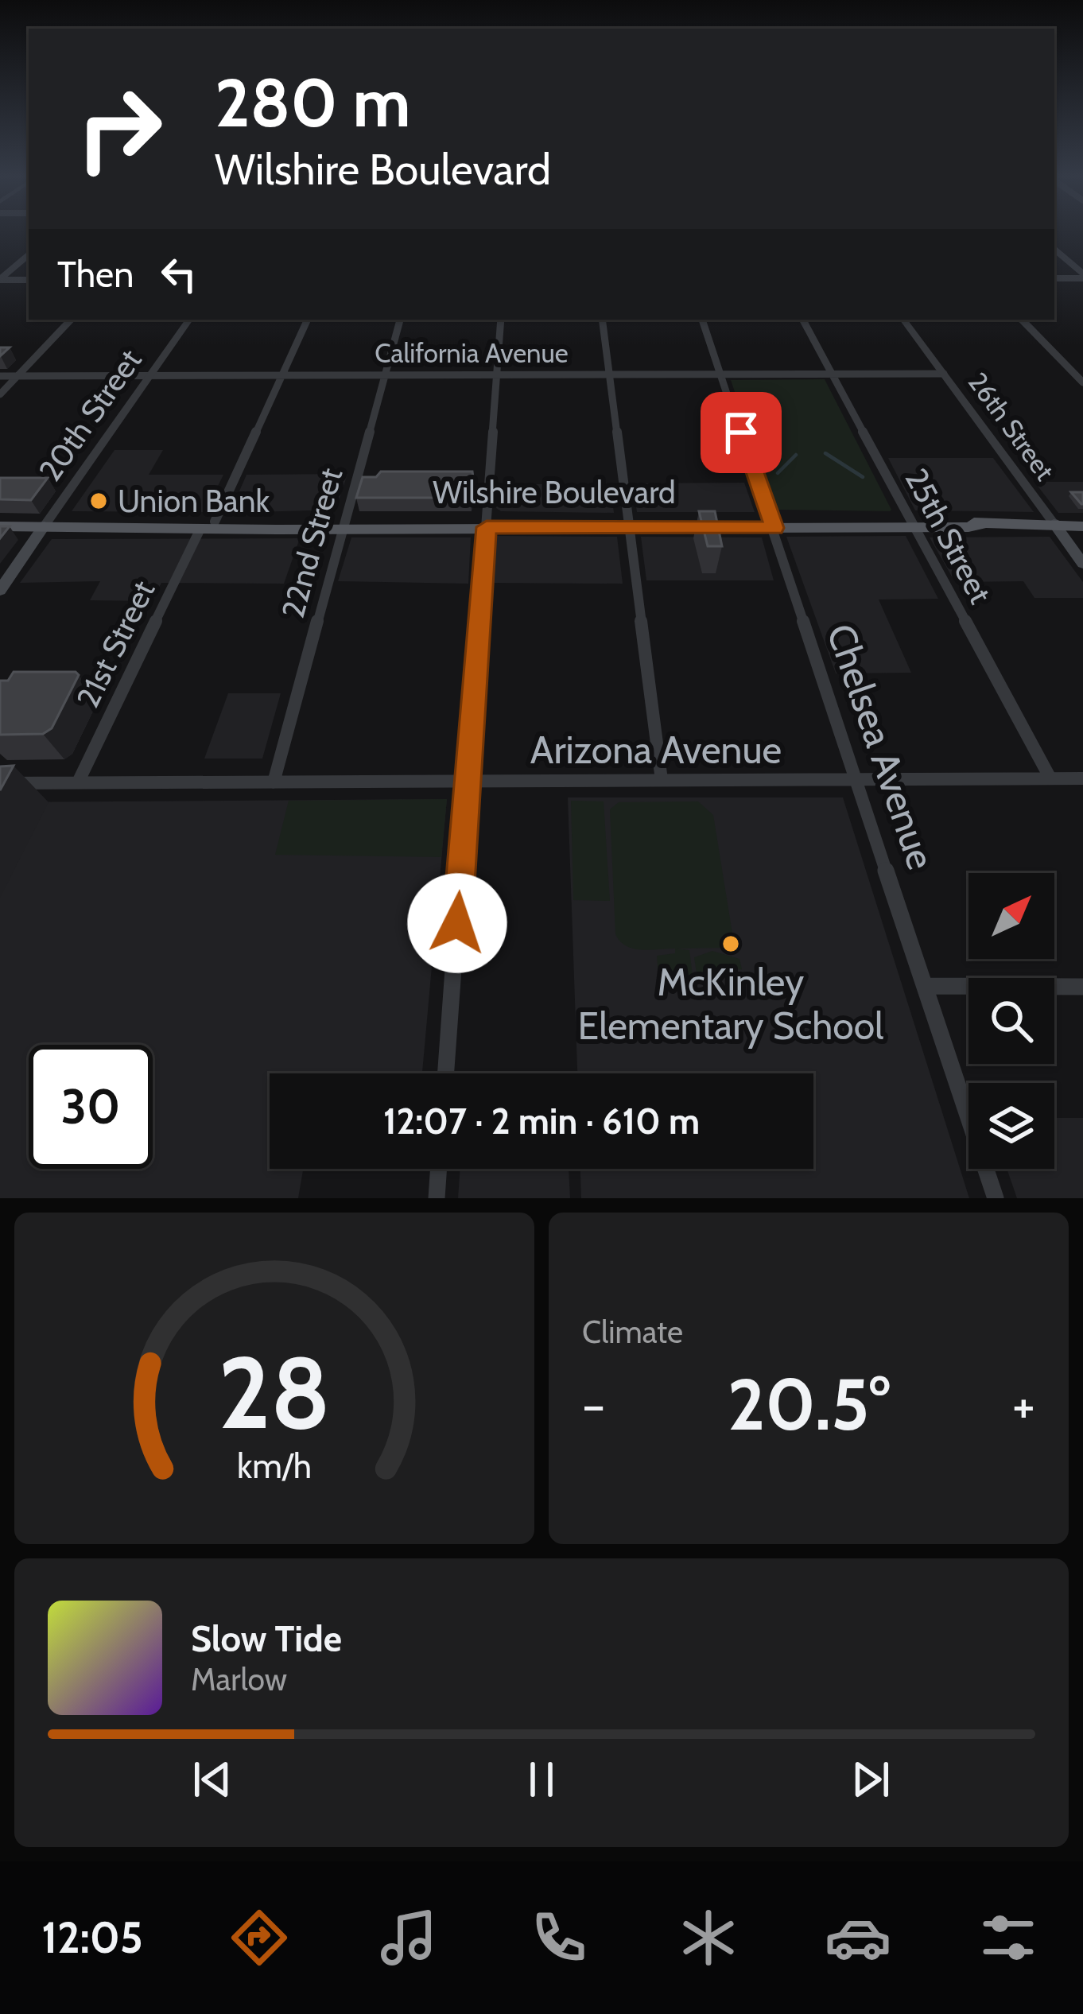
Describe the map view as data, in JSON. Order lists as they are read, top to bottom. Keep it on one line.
{"streets":{"main road":["20th Street","26th Street","Wilshire Boulevard"],"street":["California Avenue","25th Street","22nd Street","21st Street","Chelsea Avenue","Arizona Avenue"]},"crossings":[["California Avenue","20th Street"],["California Avenue","26th Street"],["California Avenue","25th Street"],["California Avenue","22nd Street"],["California Avenue","21st Street"],["California Avenue","Chelsea Avenue"],["20th Street","Wilshire Boulevard"],["26th Street","Wilshire Boulevard"],["Wilshire Boulevard","25th Street"],["Wilshire Boulevard","22nd Street"],["Wilshire Boulevard","21st Street"],["Wilshire Boulevard","Chelsea Avenue"],["25th Street","Arizona Avenue"],["22nd Street","Arizona Avenue"],["21st Street","Arizona Avenue"],["Chelsea Avenue","Arizona Avenue"]],"places":["Union Bank","McKinley Elementary School"],"north":"top right","page":{"turn":["280 m","Wilshire Boulevard"],"then":"Then","limit":"30","trip":"12:07 · 2 min · 610 m","tile":"Climate","heat":["−","20.5°","+"],"song":["Slow Tide","Marlow"],"tabs":"12:05","gauge":["28","km/h"]}}
